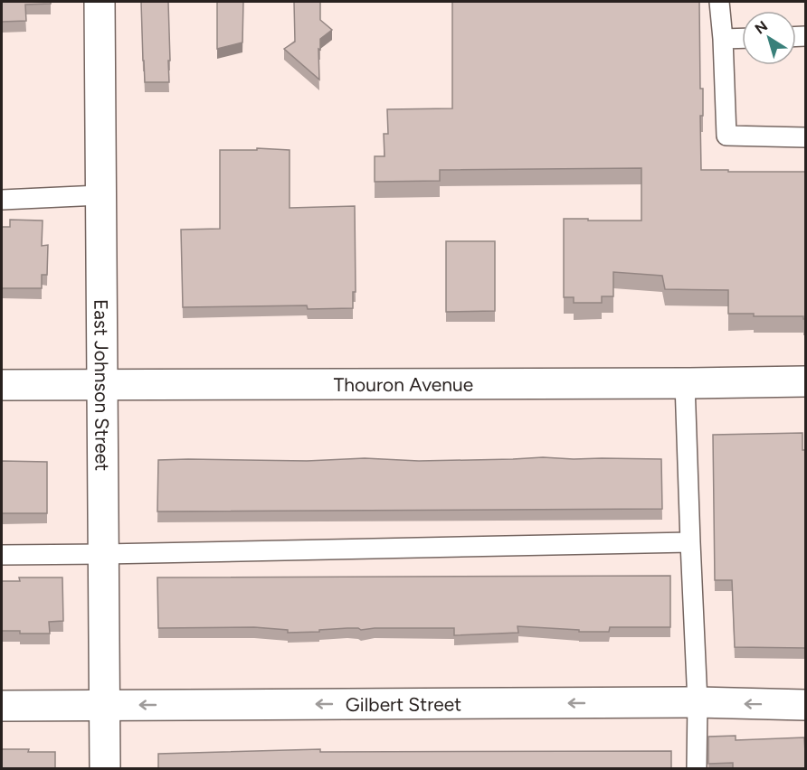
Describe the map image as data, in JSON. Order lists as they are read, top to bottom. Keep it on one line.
{"streets":{"street":["Thouron Avenue","East Johnson Street","Gilbert Street"]},"crossings":[["Thouron Avenue","East Johnson Street"],["East Johnson Street","Gilbert Street"]],"one_way":["Gilbert Street"],"north":"top left"}
